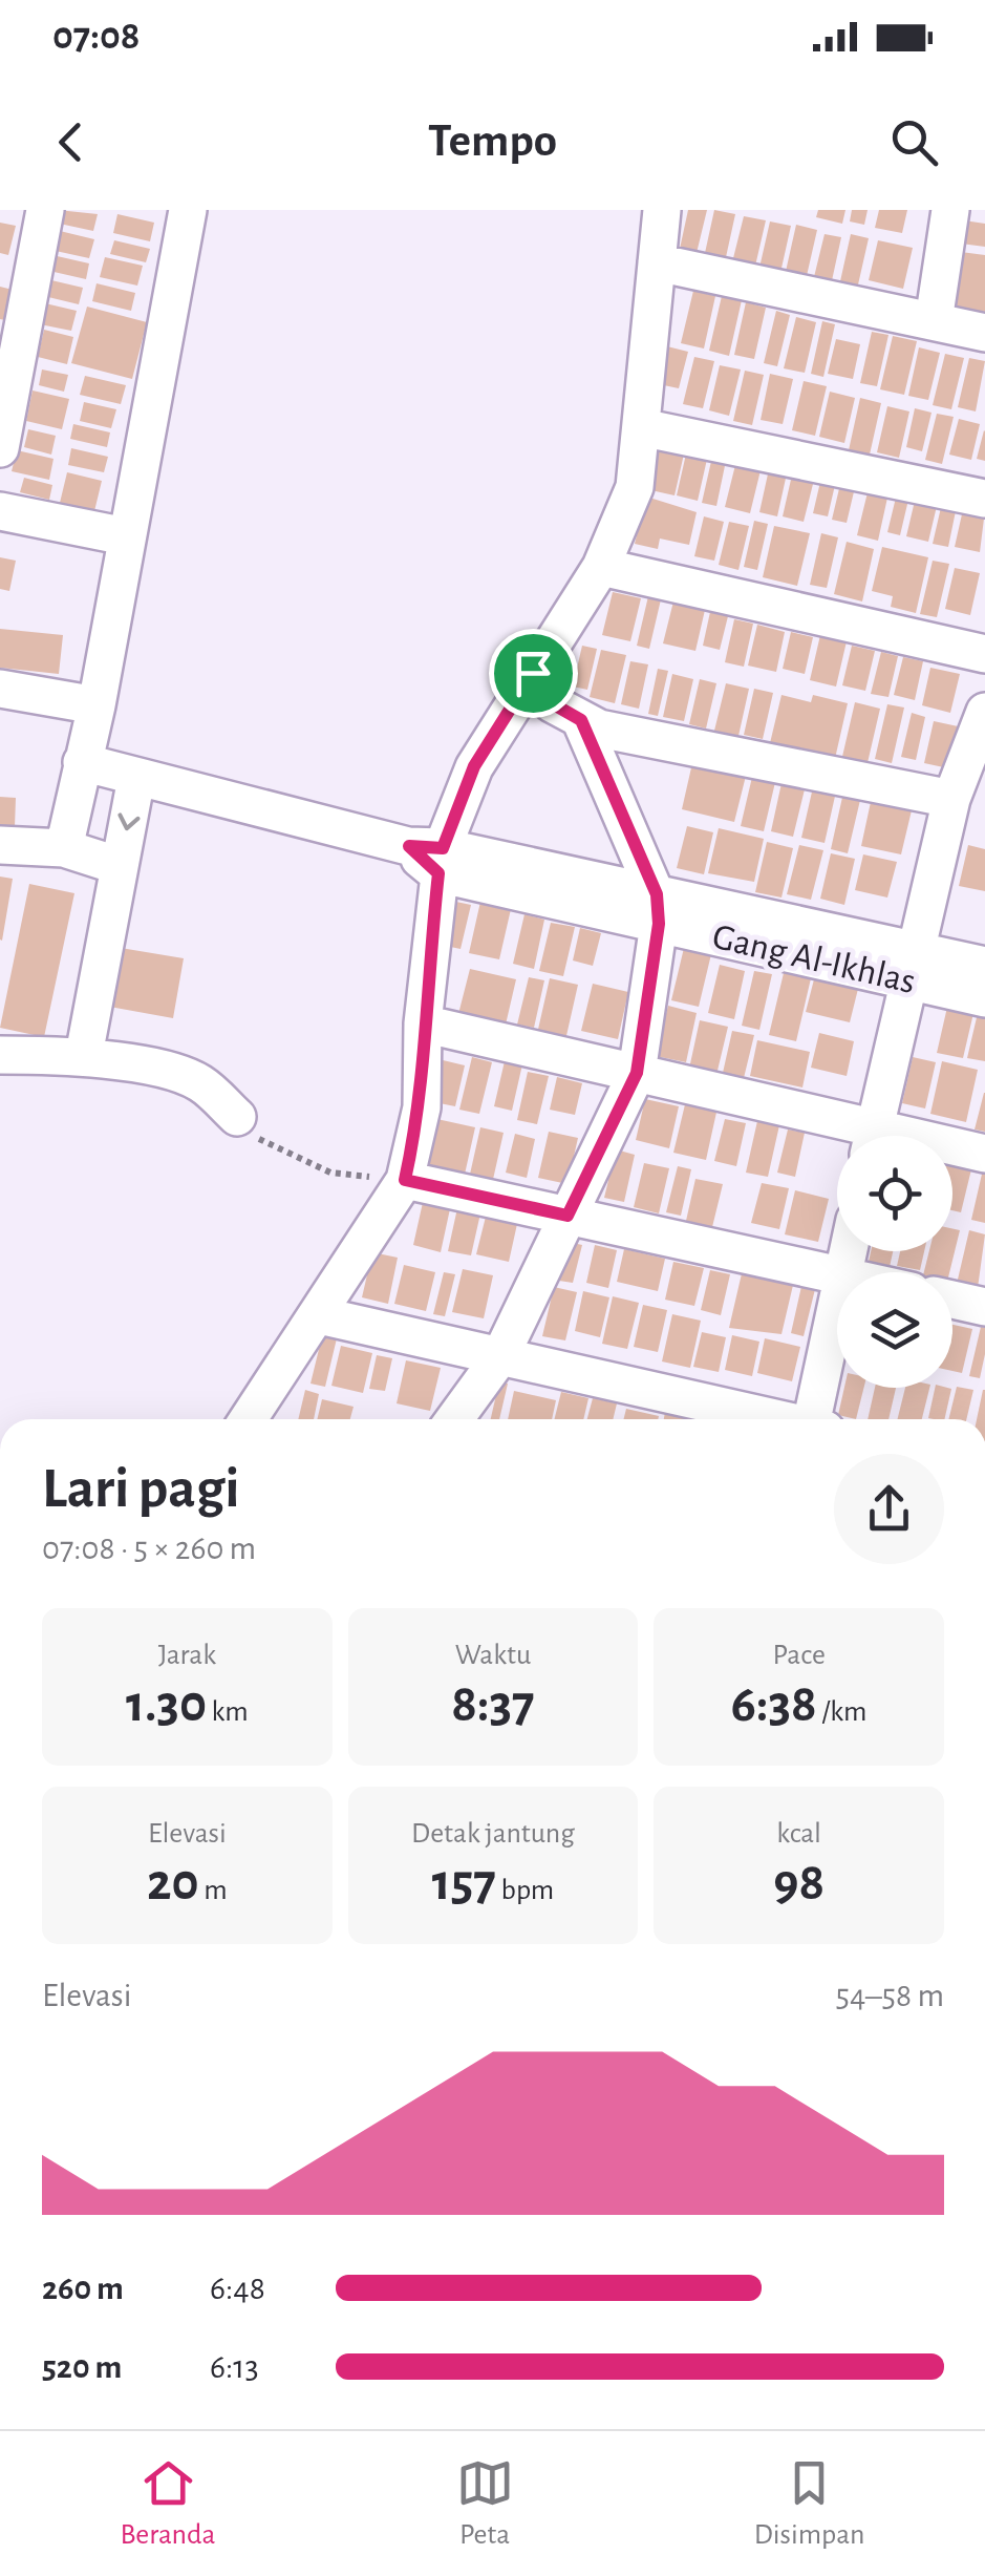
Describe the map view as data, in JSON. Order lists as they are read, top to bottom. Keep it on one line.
{"streets":{"street":["Gang Al-Ikhlas"]},"page":{"status":"07:08","header":"Tempo","heading":["Lari pagi","07:08 · 5 × 260 m"],"stats":[["Jarak","1.30 km"],["Waktu","8:37"],["Pace","6:38 /km"],["Elevasi","20 m"],["Detak jantung","157 bpm"],["kcal","98"]],"chart":["Elevasi","54–58 m"],"list":[{"name":"260 m","note":"6:48"},{"name":"520 m","note":"6:13"}],"tabs":["Beranda","Peta","Disimpan"]}}
